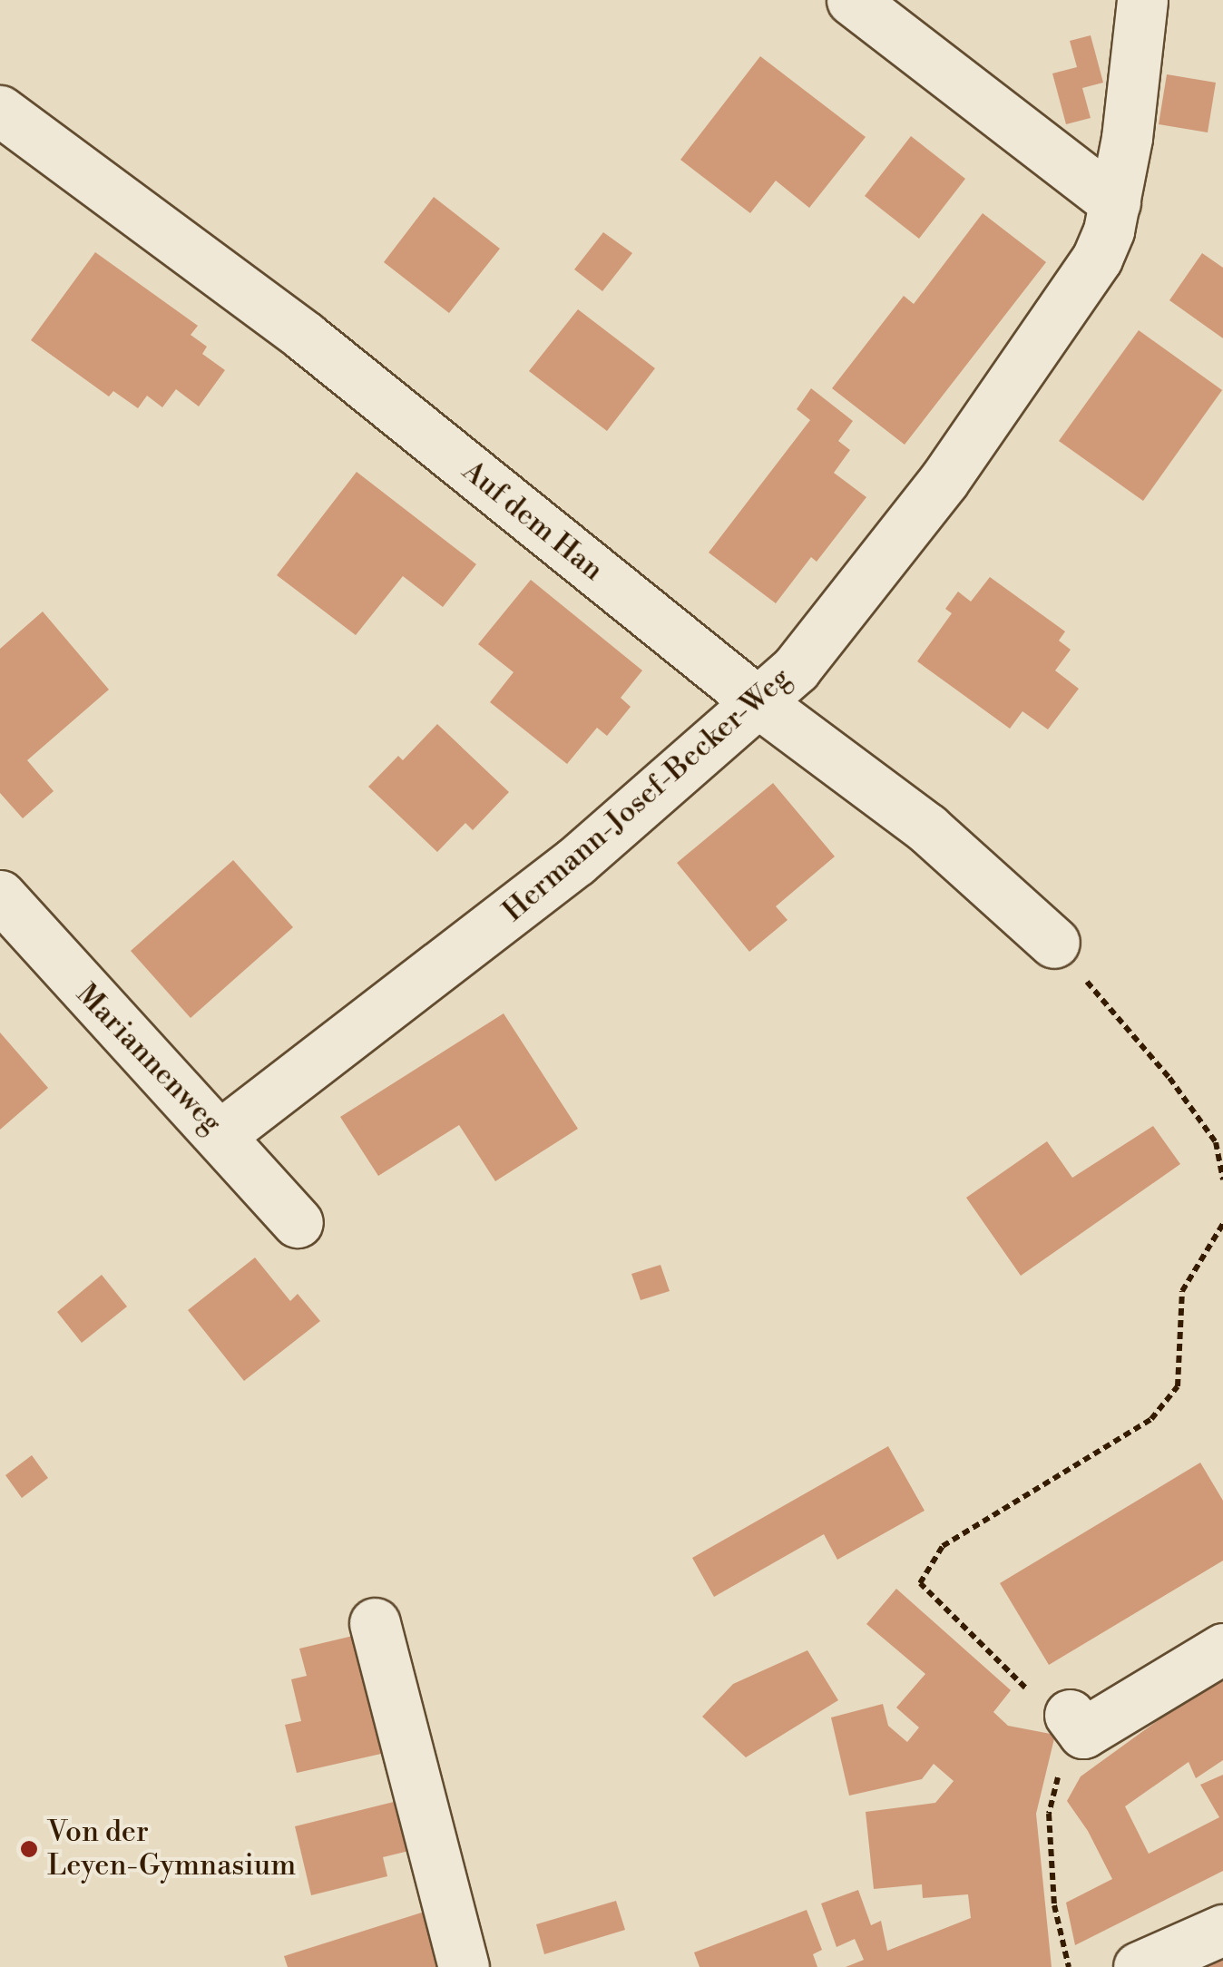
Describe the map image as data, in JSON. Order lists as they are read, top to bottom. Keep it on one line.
{"streets":{"street":["Auf dem Han","Hermann-Josef-Becker-Weg","Mariannenweg"]},"crossings":[["Auf dem Han","Hermann-Josef-Becker-Weg"],["Hermann-Josef-Becker-Weg","Mariannenweg"]],"places":["Von der Leyen-Gymnasium"]}
